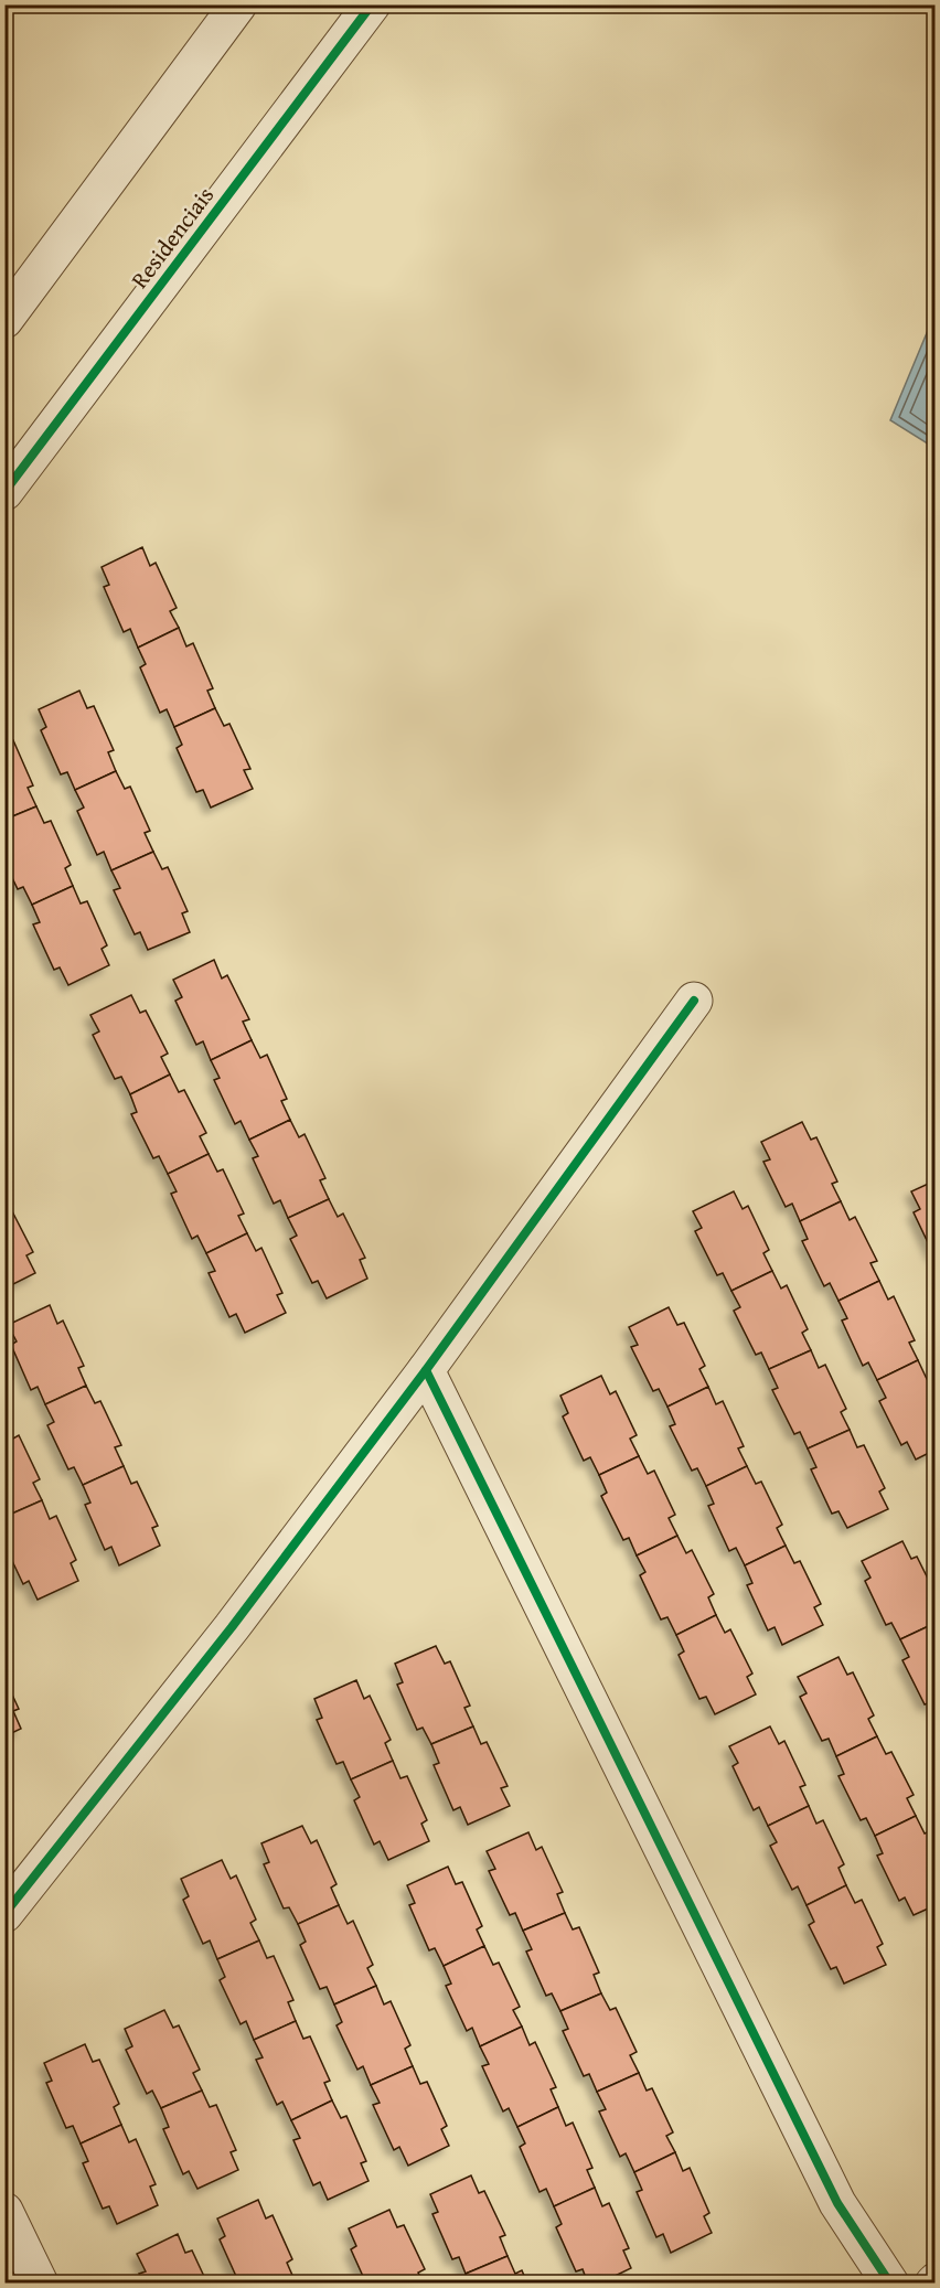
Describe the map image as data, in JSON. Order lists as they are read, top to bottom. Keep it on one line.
{"streets":{"street":["Residenciais"]}}
